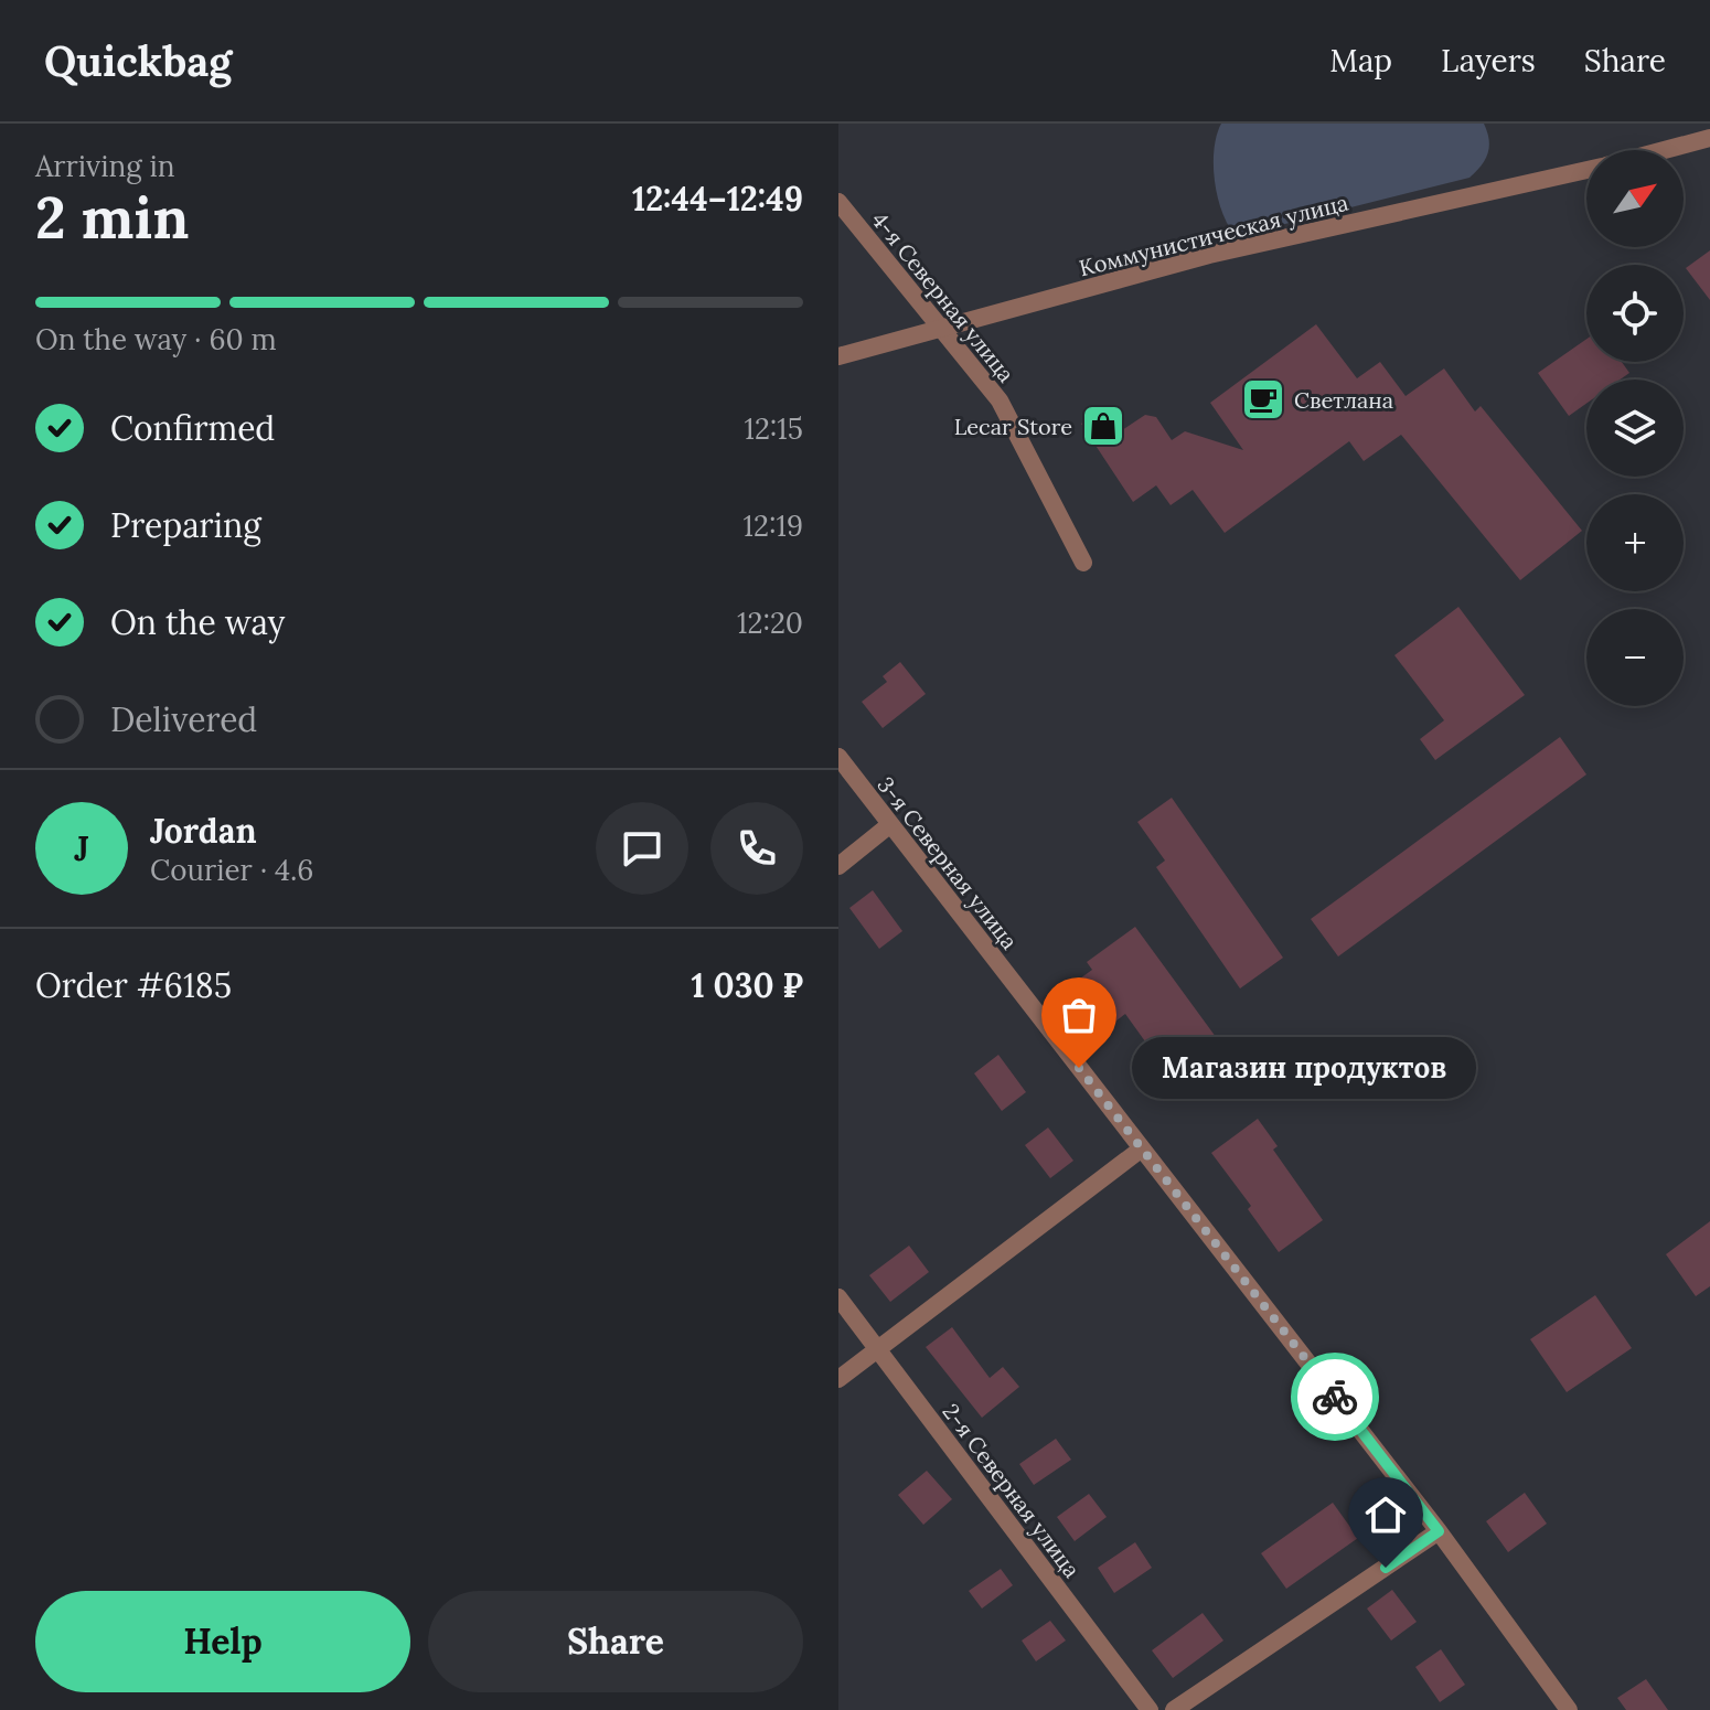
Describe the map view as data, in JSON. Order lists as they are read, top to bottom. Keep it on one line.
{"streets":{"street":["Коммунистическая улица","4-я Северная улица","3-я Северная улица","2-я Северная улица"]},"crossings":[["Коммунистическая улица","4-я Северная улица"]],"places":{"cafe":["Светлана"],"shop":["Lecar Store"],"other":["Магазин продуктов"]},"north":"top right","page":{"header":"Quickbag","nav":["Map","Layers","Share"],"heading":["2 min","Arriving in","12:44–12:49"],"panel":["Jordan","Courier · 4.6","Order #6185","1 030 ₽"],"map_buttons":["+","−"],"bar":"On the way · 60 m","list":[["Confirmed","12:15"],["Preparing","12:19"],["On the way","12:20"],"Delivered"],"round":"J","bubble":"Магазин продуктов","buttons":["Help","Share"]}}
